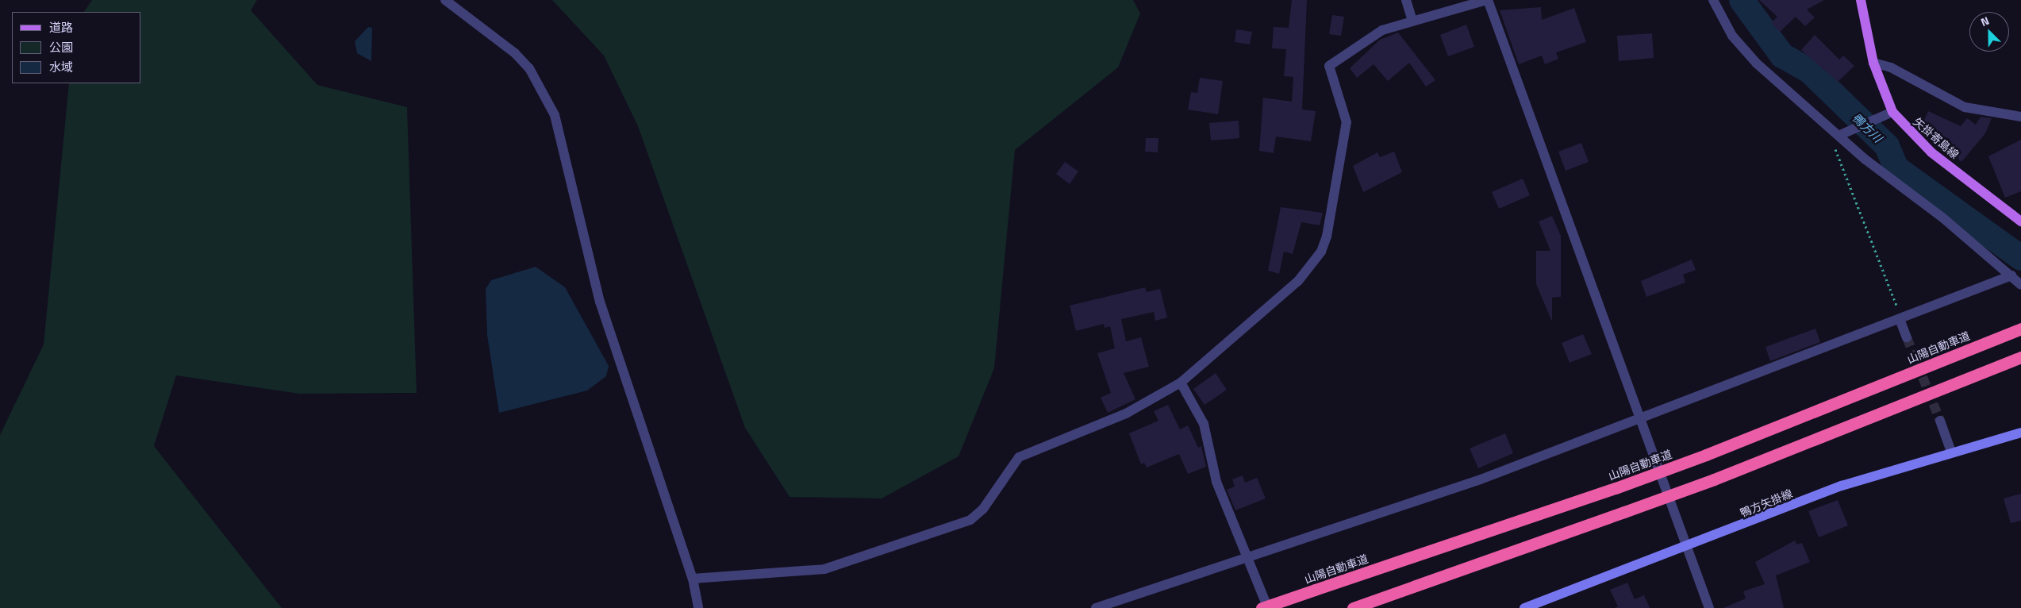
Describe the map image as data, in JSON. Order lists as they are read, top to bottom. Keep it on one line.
{"streets":{"highway":["山陽自動車道"],"main road":["矢掛寄島線","鴨方矢掛線"]},"water":["鴨方川"],"legend":["道路","公園","水域"],"north":"top left"}
